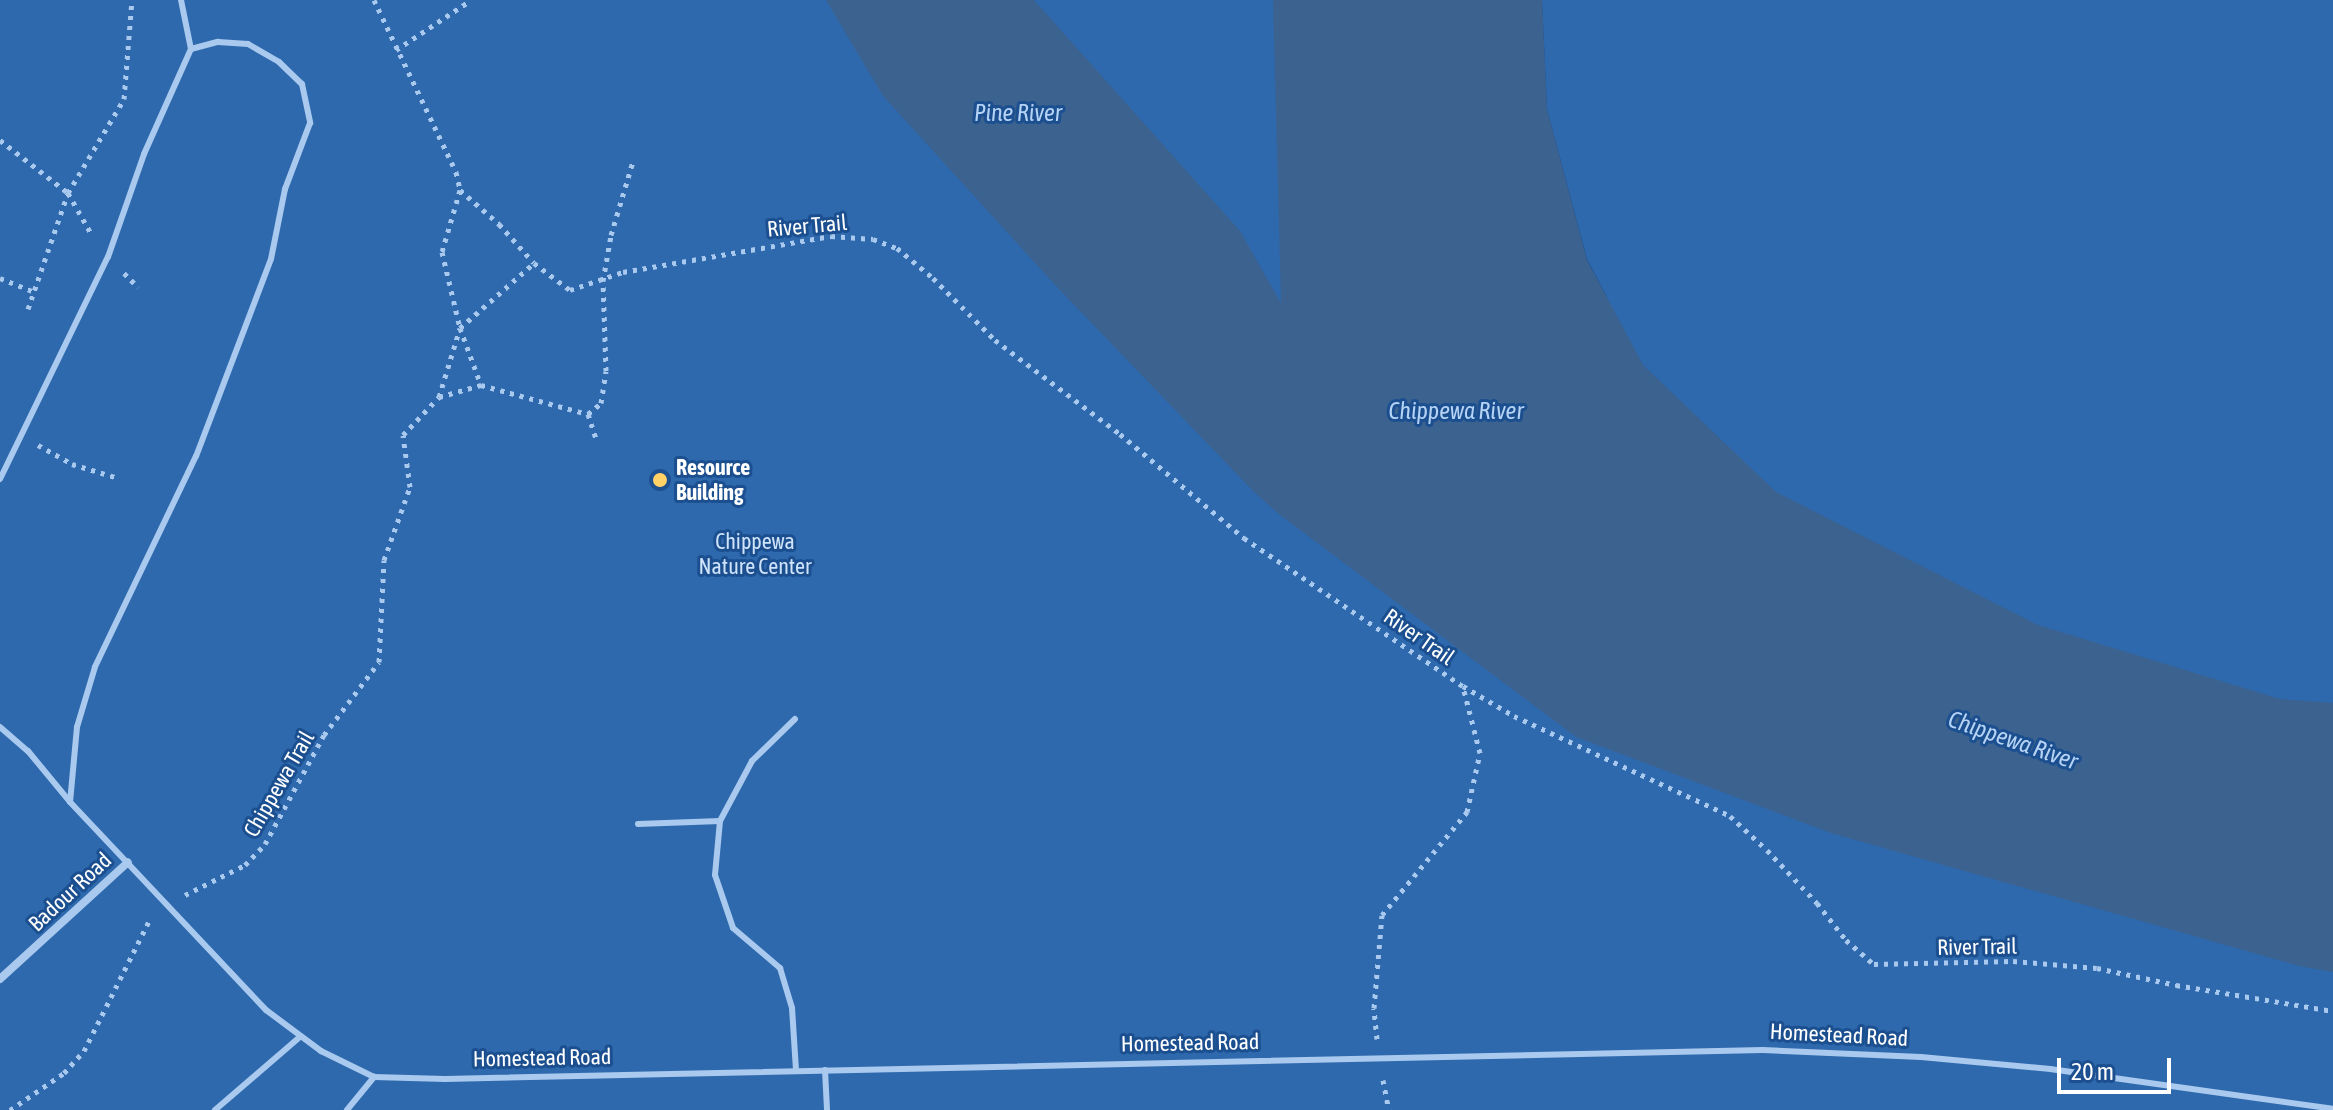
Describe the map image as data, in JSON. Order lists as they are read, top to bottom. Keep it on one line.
{"streets":{"street":["Badour Road"],"lane":["Homestead Road"],"path":["River Trail","Chippewa Trail"]},"crossings":[["Chippewa Trail","Homestead Road"],["Badour Road","Homestead Road"]],"water":["Pine River","Chippewa River"],"parks":["Chippewa Nature Center"],"places":["Resource Building"],"scale_bar":"20 m"}
